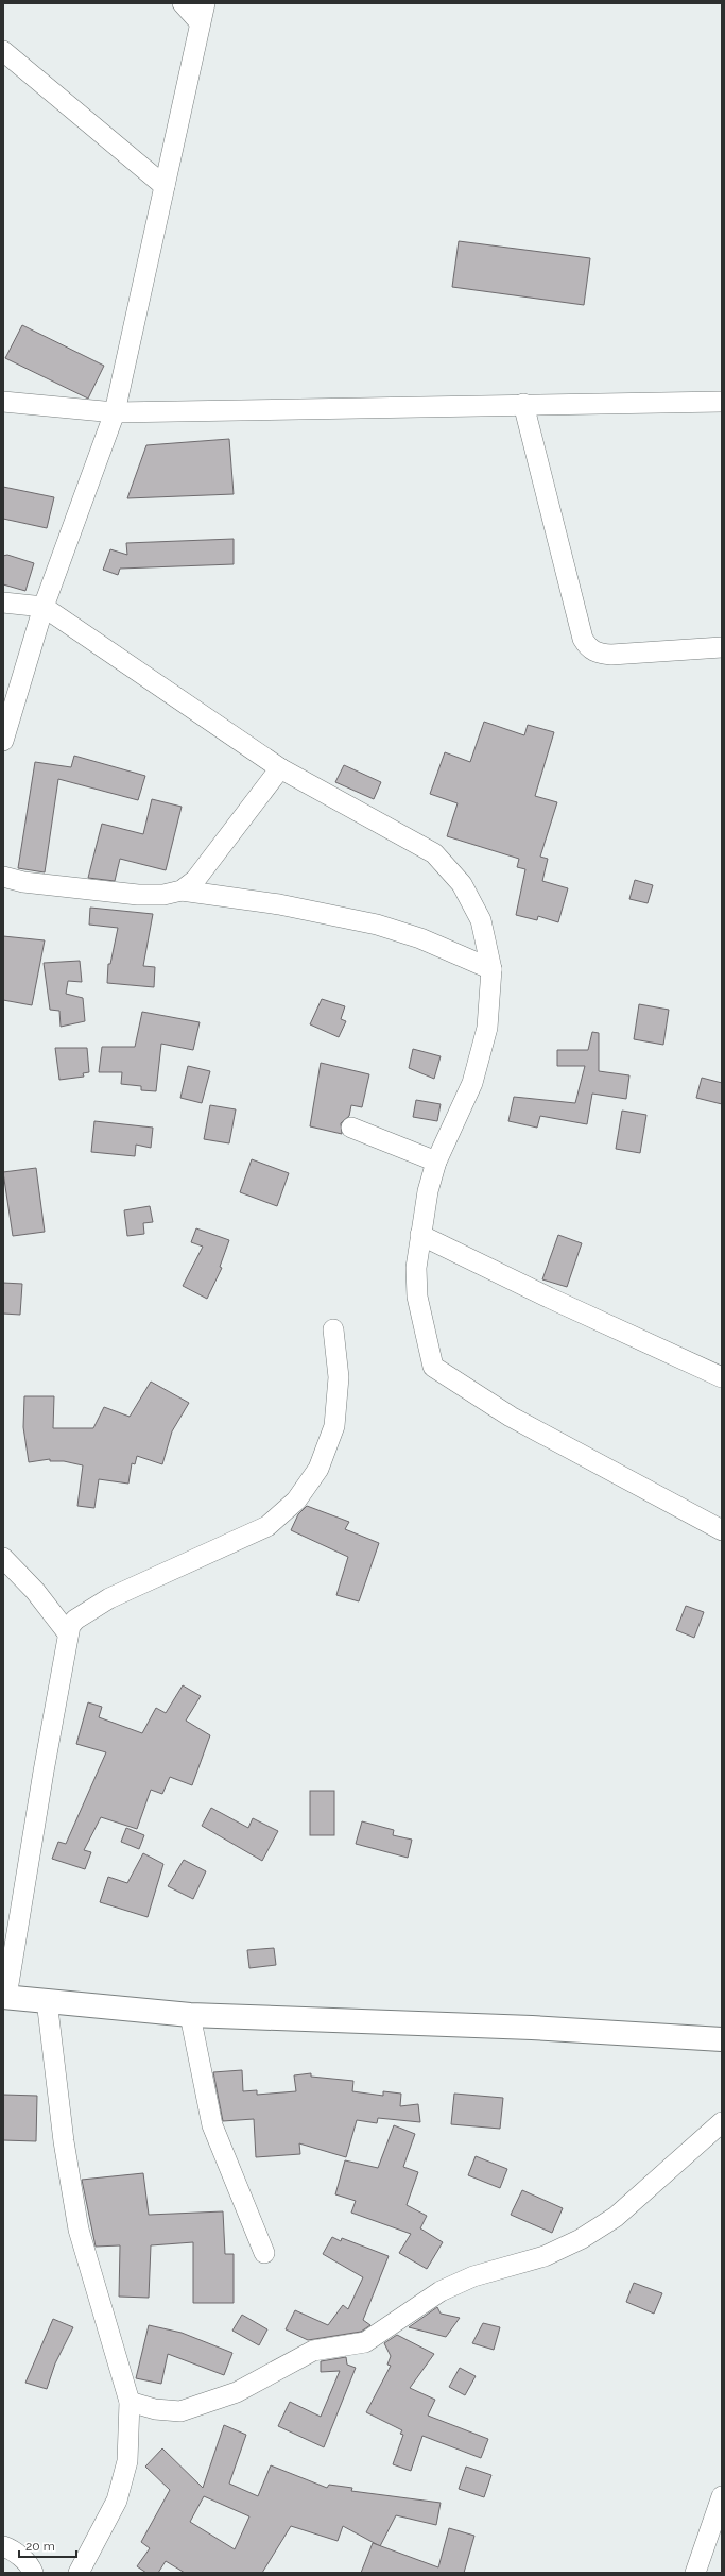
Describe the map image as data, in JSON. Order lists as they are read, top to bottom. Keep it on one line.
{"scale_bar":"20 m"}
